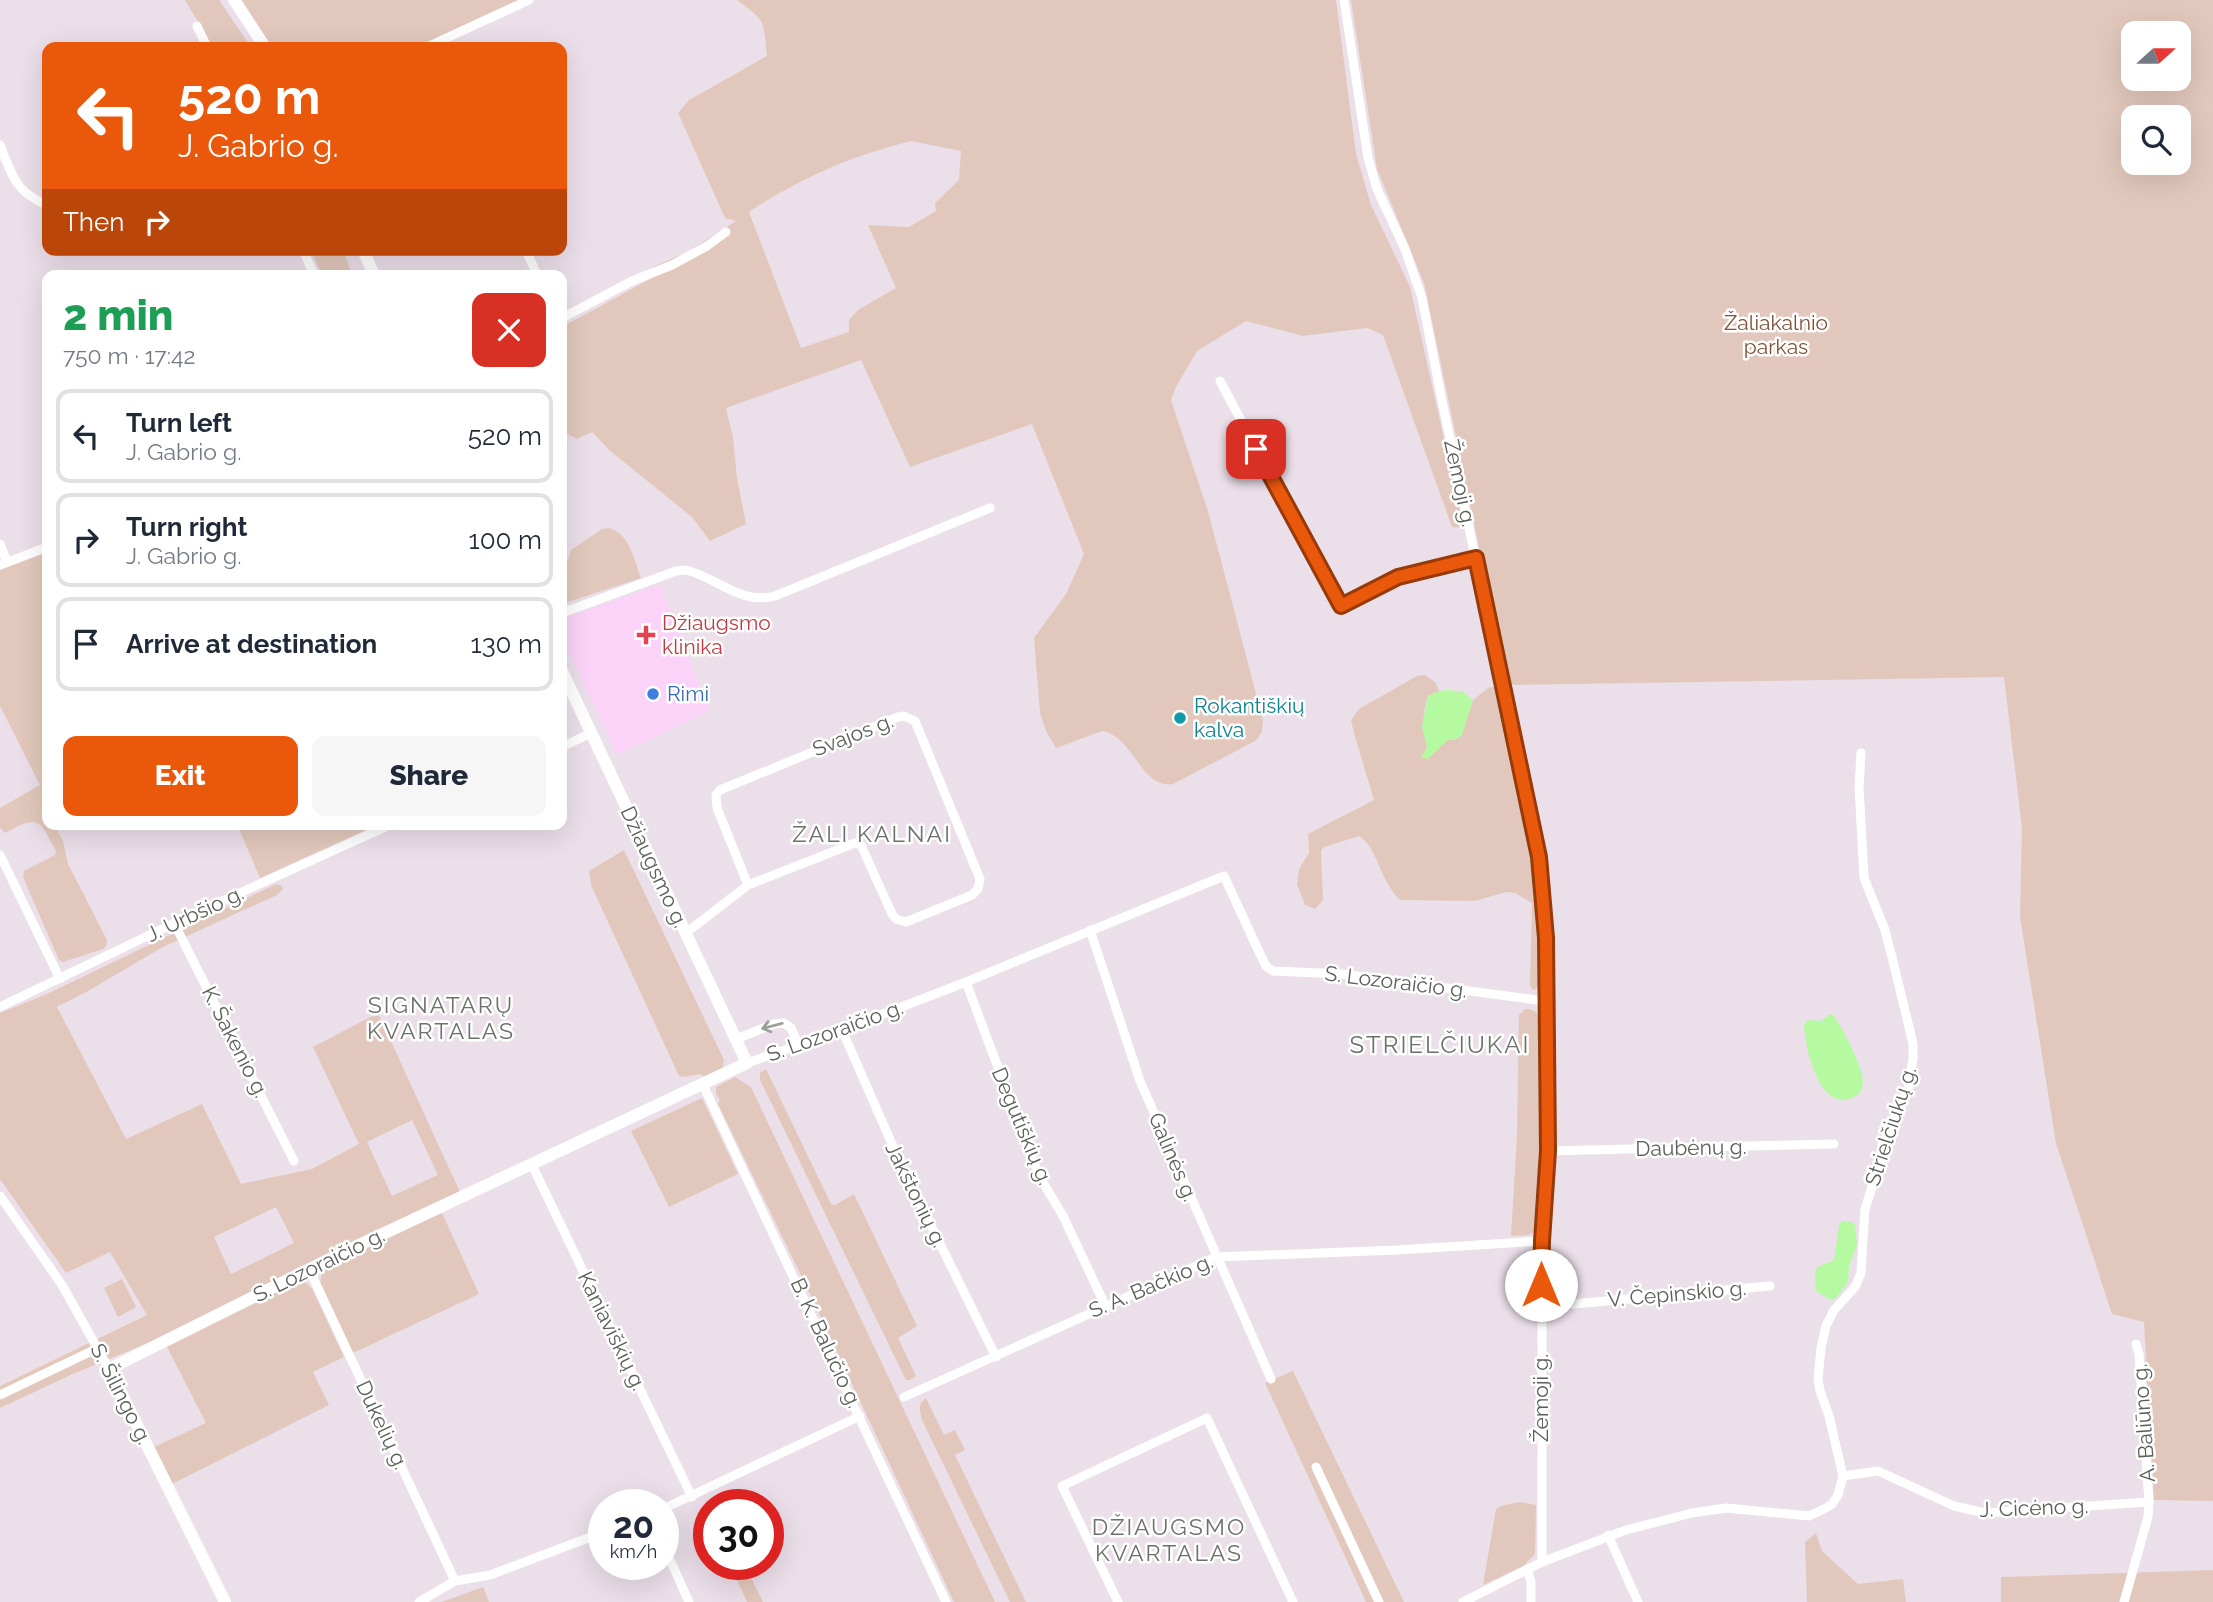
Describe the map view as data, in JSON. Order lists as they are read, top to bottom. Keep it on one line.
{"streets":{"street":["Žemoji g.","Svajos g.","Džiaugsmo g.","J. Urbšio g.","S. Lozoraičio g.","K. Šakenio g.","Degutiškių g.","Strielčiukų g.","Daubėnų g.","Galinės g.","Jakštonių g.","S. A. Bačkio g.","V. Čepinskio g.","Kaniaviškių g.","B. K. Balučio g.","S. Šilingo g.","A. Baliūno g.","Dukelių g.","J. Cicėno g."]},"crossings":[["Žemoji g.","S. Lozoraičio g."],["Žemoji g.","Daubėnų g."],["Žemoji g.","S. A. Bačkio g."],["Žemoji g.","V. Čepinskio g."],["Svajos g.","Džiaugsmo g."],["Džiaugsmo g.","S. Lozoraičio g."],["J. Urbšio g.","K. Šakenio g."],["S. Lozoraičio g.","Degutiškių g."],["S. Lozoraičio g.","Galinės g."],["S. Lozoraičio g.","Jakštonių g."],["S. Lozoraičio g.","Kaniaviškių g."],["S. Lozoraičio g.","B. K. Balučio g."],["S. Lozoraičio g.","S. Šilingo g."],["S. Lozoraičio g.","Dukelių g."],["Degutiškių g.","S. A. Bačkio g."],["Strielčiukų g.","J. Cicėno g."],["Galinės g.","S. A. Bačkio g."],["Jakštonių g.","S. A. Bačkio g."],["A. Baliūno g.","J. Cicėno g."]],"districts":["ŽALI KALNAI","SIGNATARŲ KVARTALAS","STRIELČIUKAI","DŽIAUGSMO KVARTALAS"],"parks":["Žaliakalnio parkas"],"places":{"health":["Džiaugsmo klinika"],"other":["Rimi","Rokantiškių kalva"]},"north":"right","page":{"turn":["520 m","J. Gabrio g."],"then":"Then","heading":["2 min","750 m · 17:42"],"list":[{"name":"Turn left","note":"J. Gabrio g.","value":"520 m"},{"name":"Turn right","note":"J. Gabrio g.","value":"100 m"},{"name":"Arrive at destination","value":"130 m"}],"buttons":["Exit","Share"],"speed":"20 km/h","limit":"30"}}
